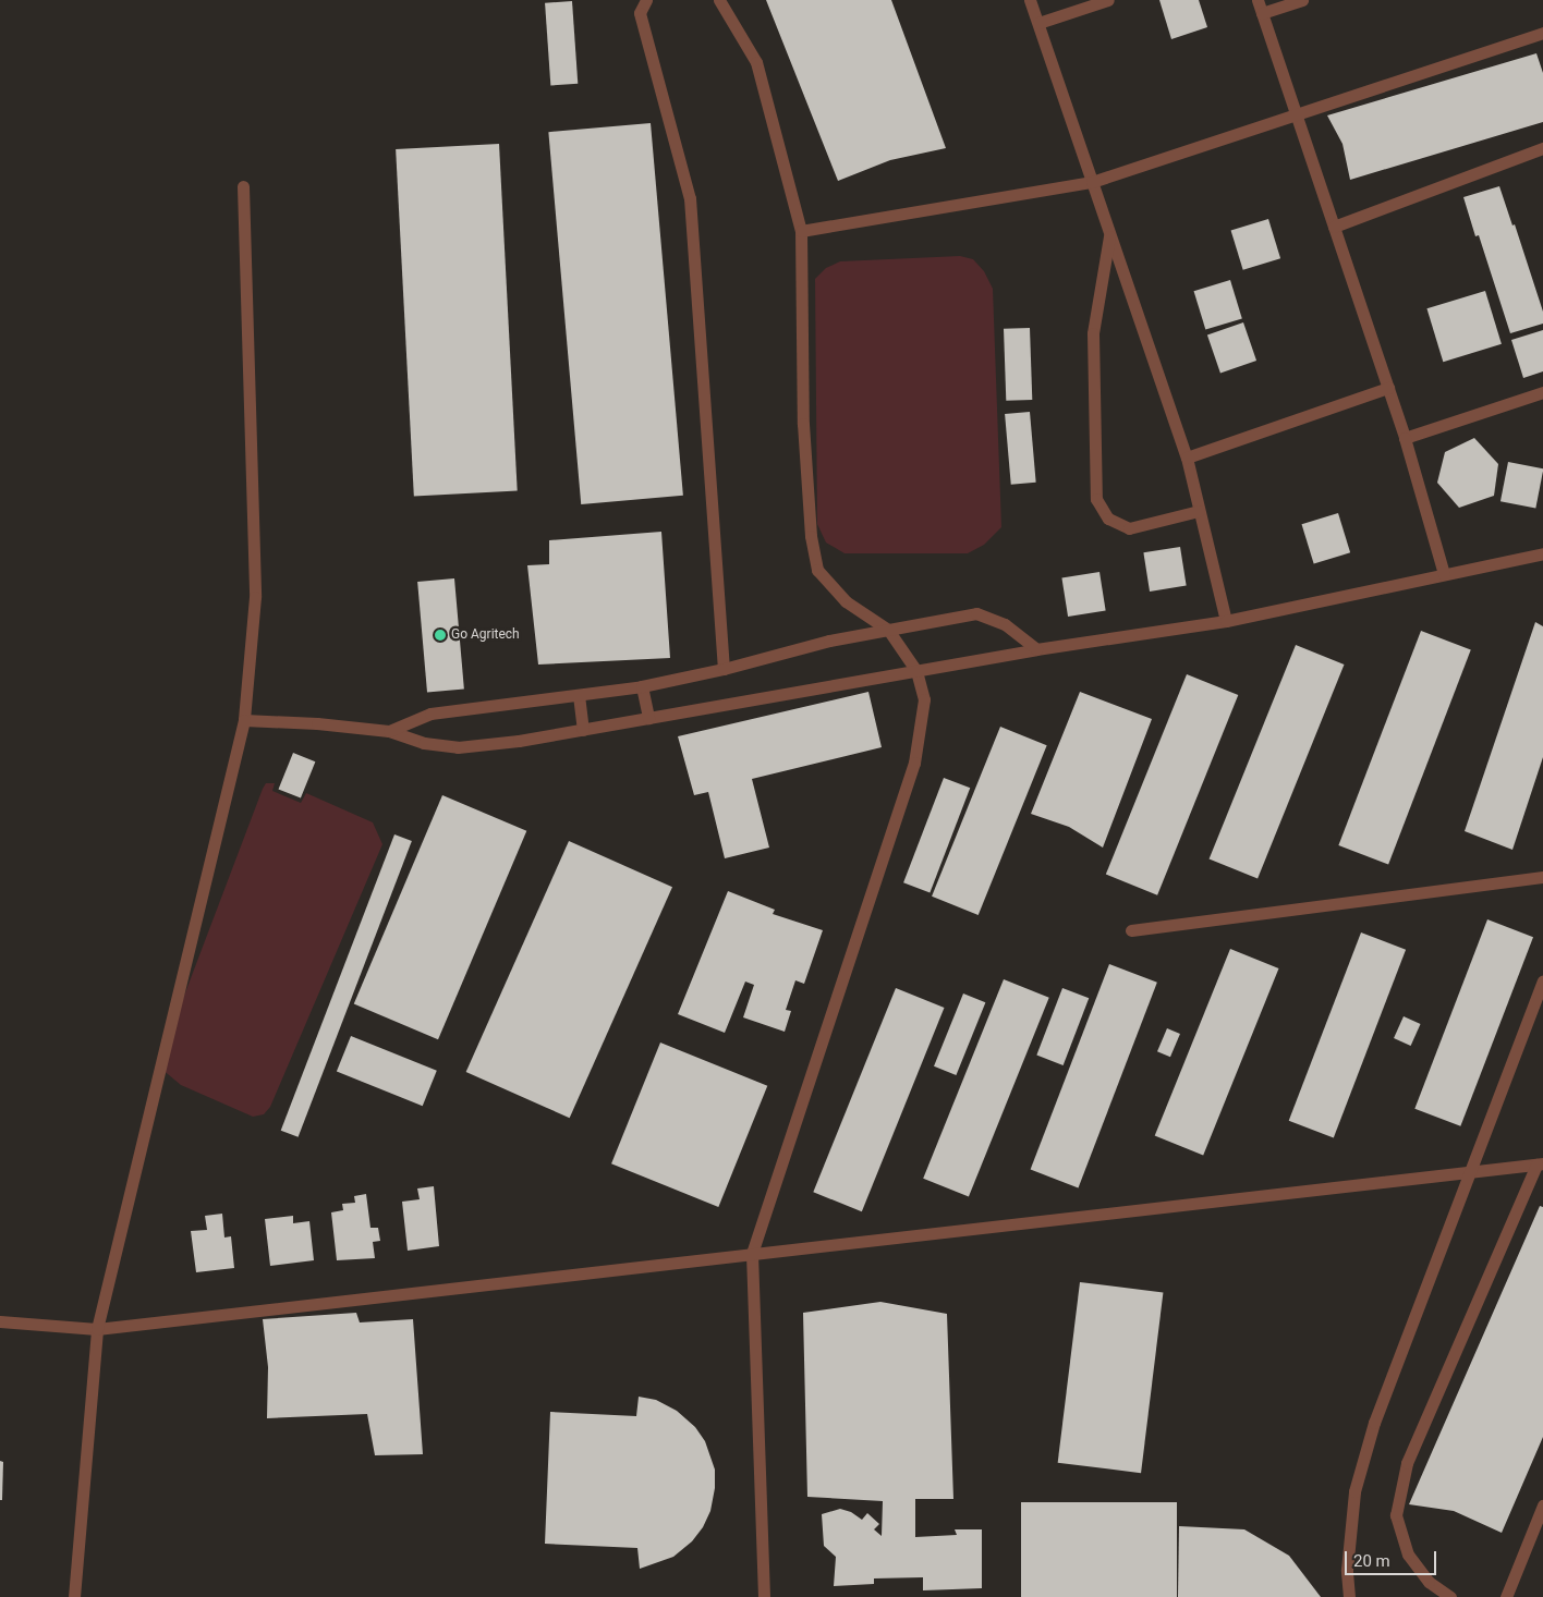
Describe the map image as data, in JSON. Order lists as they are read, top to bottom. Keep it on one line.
{"places":["Go Agritech"],"scale_bar":"20 m"}
